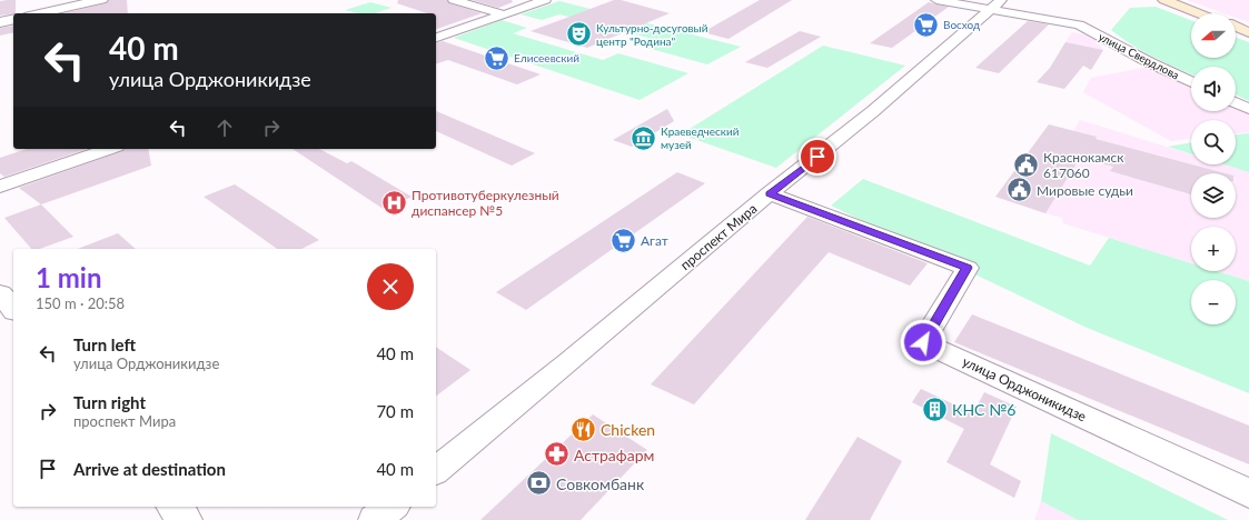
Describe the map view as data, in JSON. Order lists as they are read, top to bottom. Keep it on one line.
{"streets":{"street":["улица Свердлова","проспект Мира","улица Орджоникидзе"]},"crossings":[["улица Свердлова","проспект Мира"],["проспект Мира","улица Орджоникидзе"]],"places":{"supermarket":["Восход","Елисеевский","Агат"],"theatre":["Культурно-досуговый центр \"Родина\""],"museum":["Краеведческий музей"],"public building":["Краснокамск 617060","Мировые судьи"],"hospital":["Противотуберкулезный диспансер №5"],"building":["КНС №6"],"restaurant":["Chicken"],"pharmacy":["Астрафарм"],"bank":["Совкомбанк"]},"north":"left","page":{"map_buttons":["+","−"],"turn":["40 m","улица Орджоникидзе"],"heading":["1 min","150 m · 20:58"],"list":[{"name":"Turn left","note":"улица Орджоникидзе","value":"40 m"},{"name":"Turn right","note":"проспект Мира","value":"70 m"},{"name":"Arrive at destination","value":"40 m"}]}}
